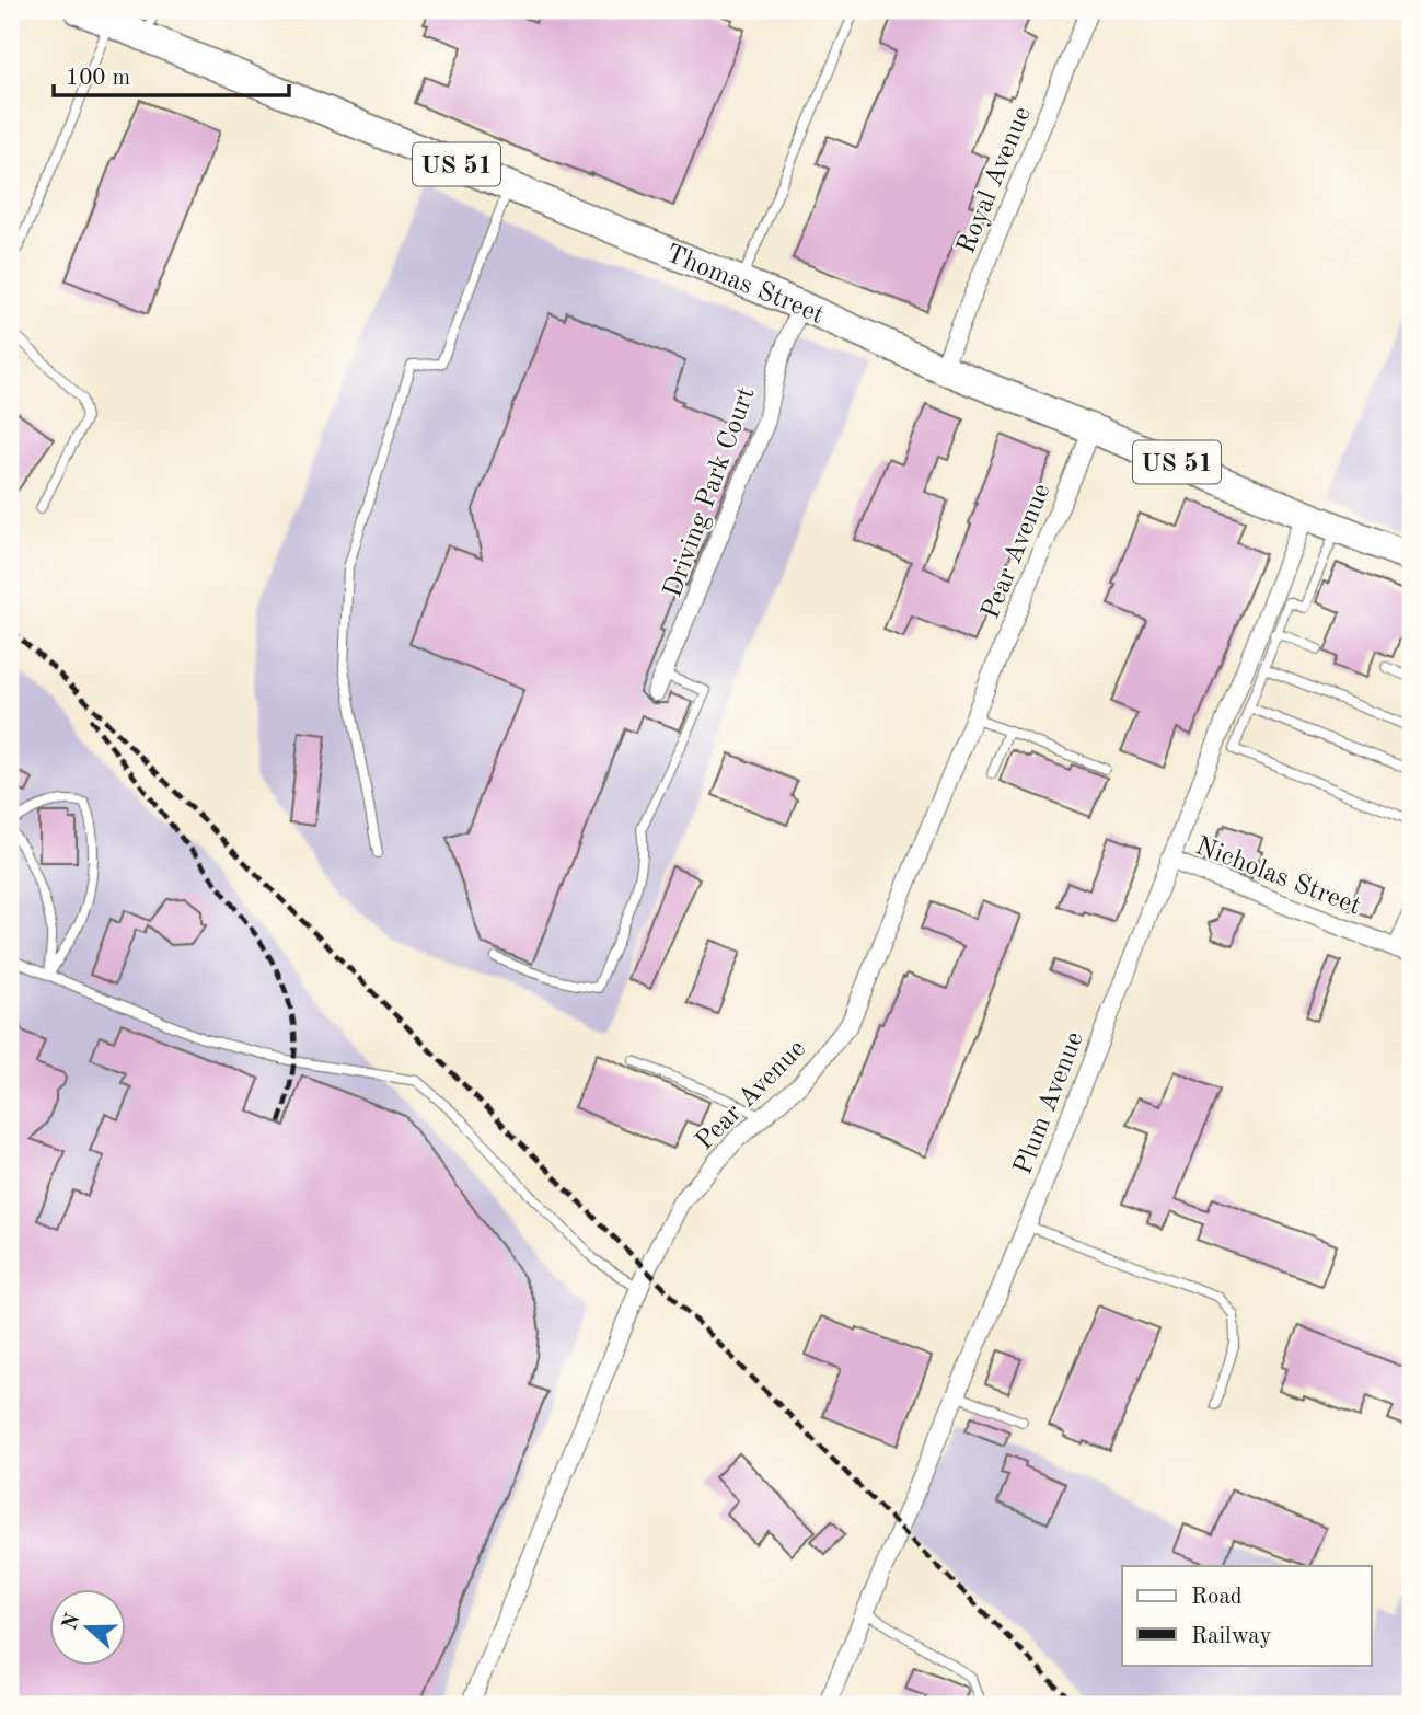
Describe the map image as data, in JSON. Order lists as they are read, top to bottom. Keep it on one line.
{"streets":{"main road":["US 51","Thomas Street"],"street":["Royal Avenue","Driving Park Court","Pear Avenue","Nicholas Street","Plum Avenue"]},"crossings":[["Royal Avenue","Thomas Street"],["Thomas Street","Driving Park Court"],["Thomas Street","Pear Avenue"],["Thomas Street","Plum Avenue"],["Nicholas Street","Plum Avenue"]],"legend":["Road","Railway"],"scale_bar":"100 m","north":"left"}
